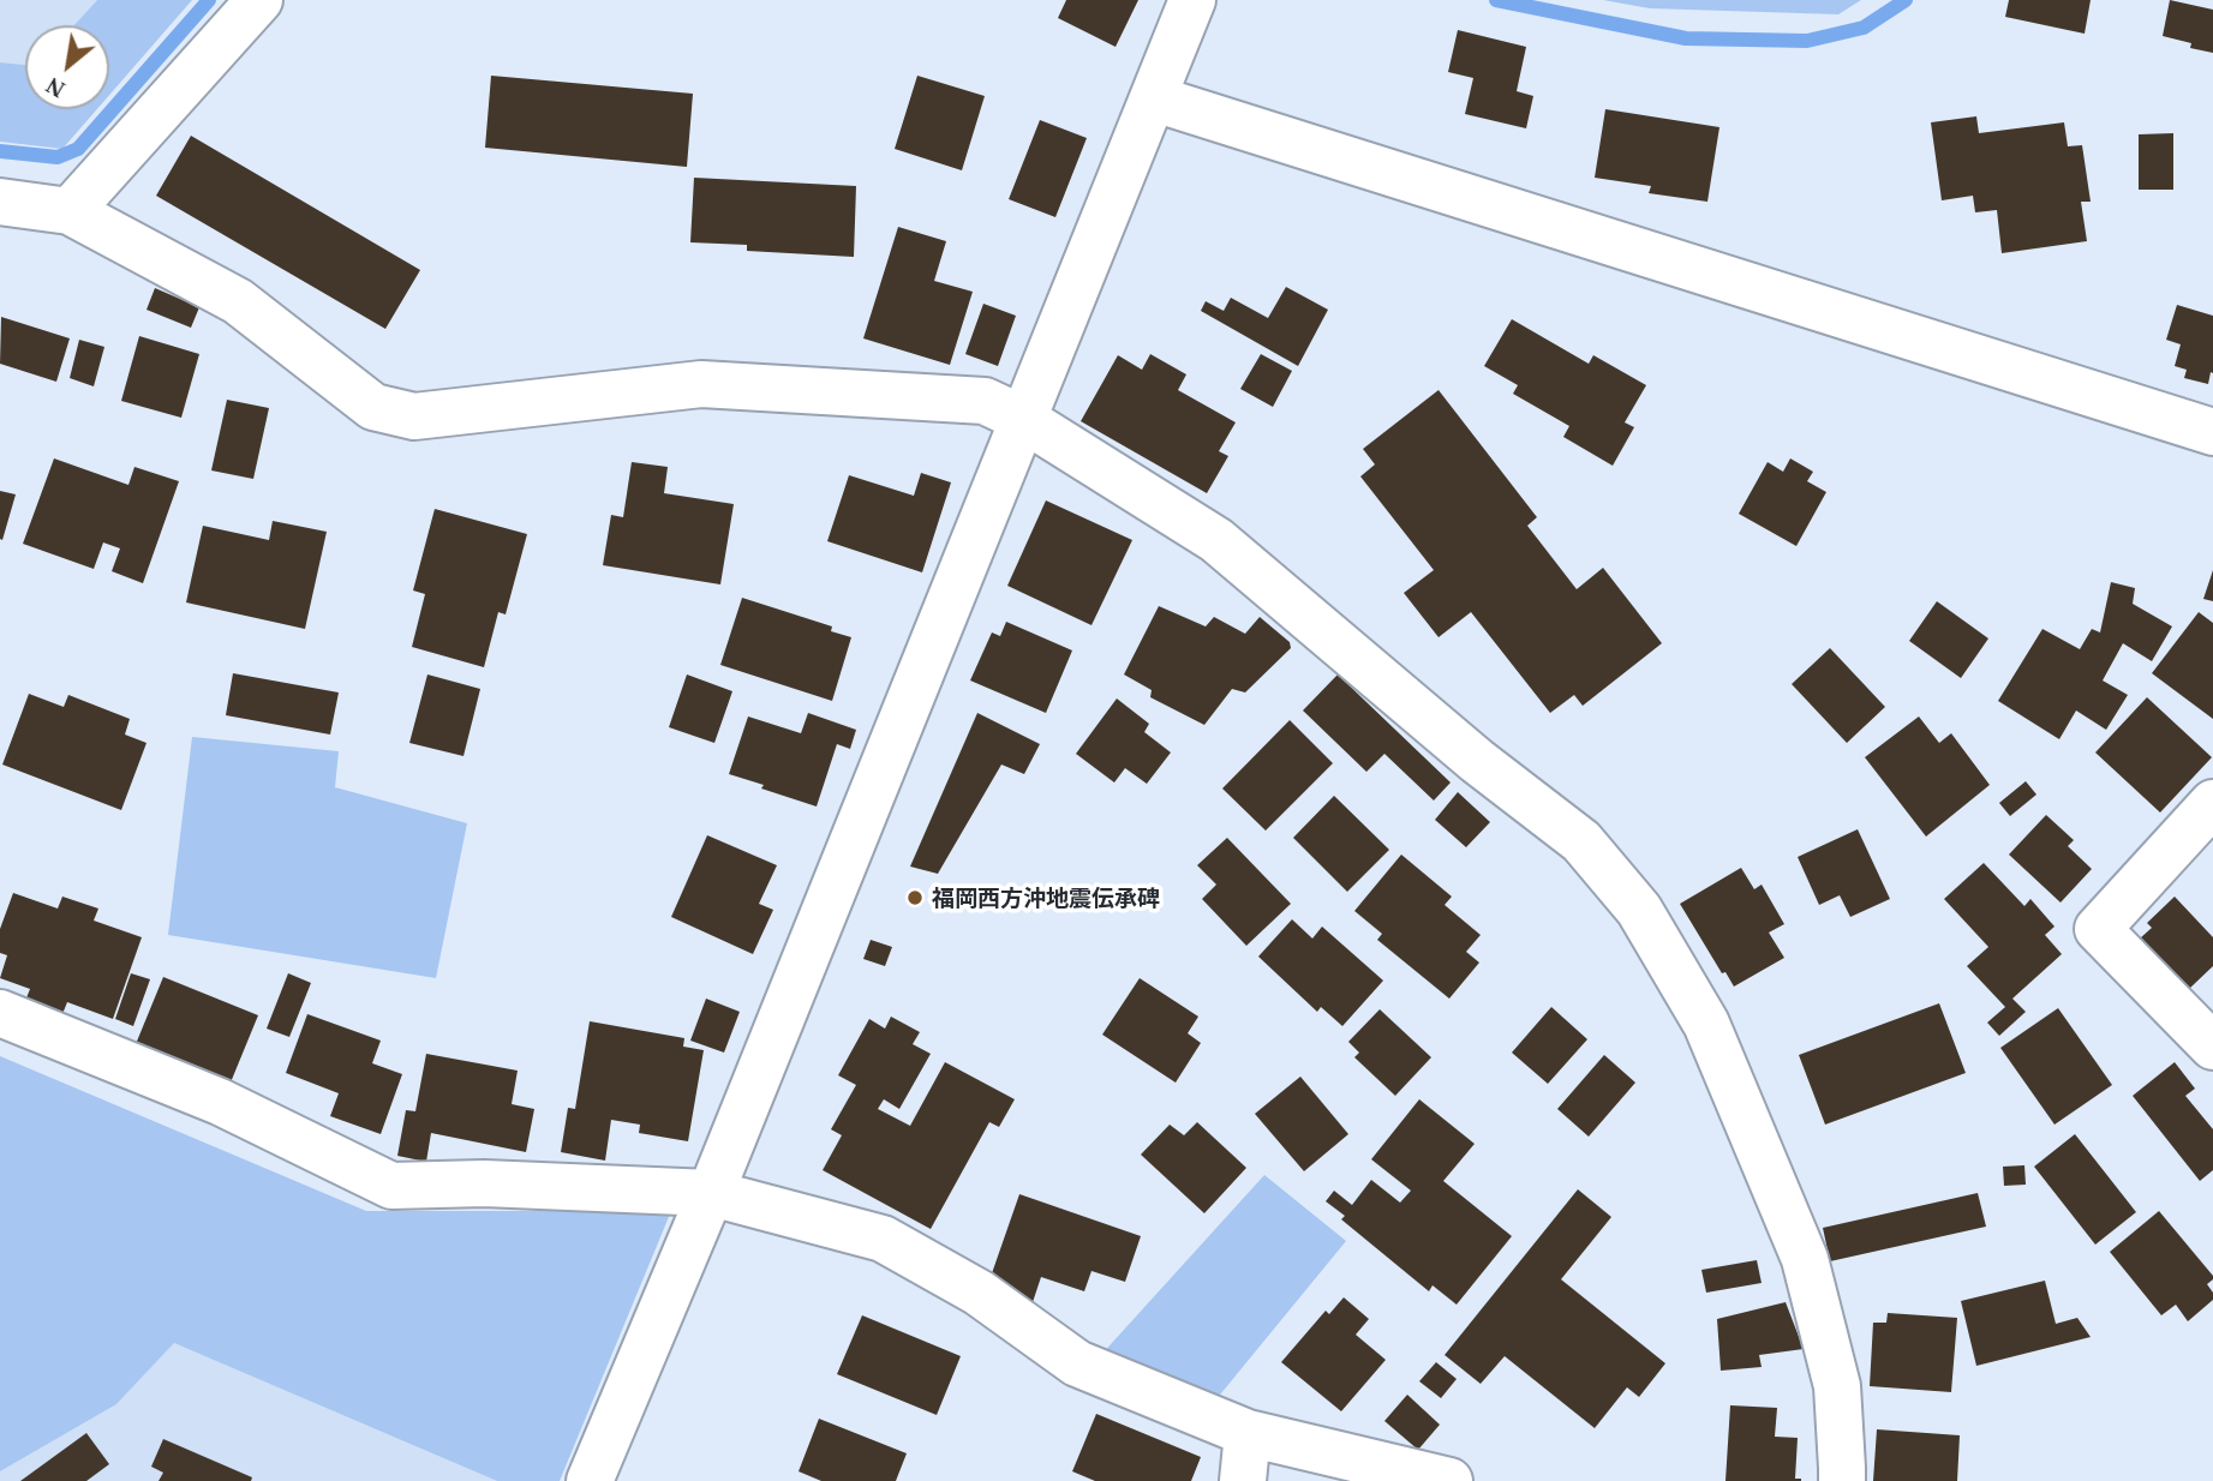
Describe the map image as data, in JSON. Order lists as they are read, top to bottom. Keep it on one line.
{"places":["福岡西方沖地震伝承碑"],"north":"bottom left"}
